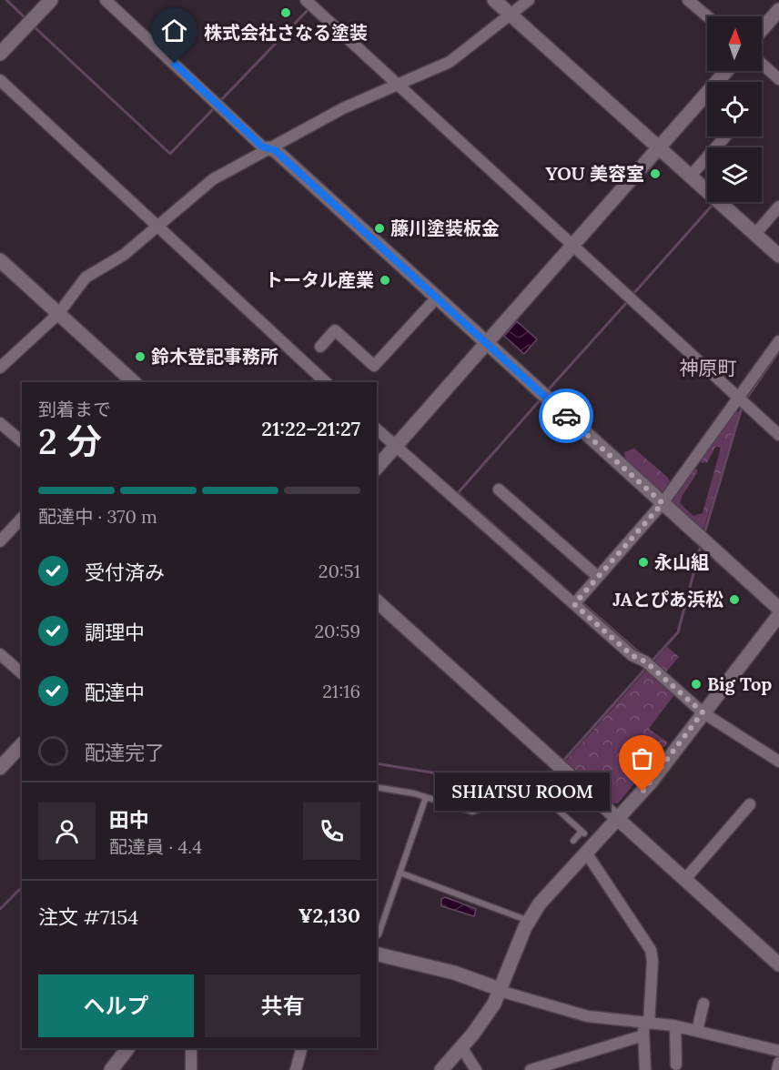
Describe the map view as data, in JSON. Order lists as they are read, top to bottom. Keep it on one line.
{"districts":["神原町"],"places":["株式会社さなる塗装","YOU 美容室","藤川塗装板金","トータル産業","鈴木登記事務所","永山組","JAとぴあ浜松","Big Top","SHIATSU ROOM"],"north":"top","page":{"heading":["2 分","到着まで","21:22–21:27"],"panel":["田中","配達員 · 4.4","注文 #7154","¥2,130"],"bar":"配達中 · 370 m","list":[["受付済み","20:51"],["調理中","20:59"],["配達中","21:16"],"配達完了"],"bubble":"SHIATSU ROOM","buttons":["ヘルプ","共有"]}}
